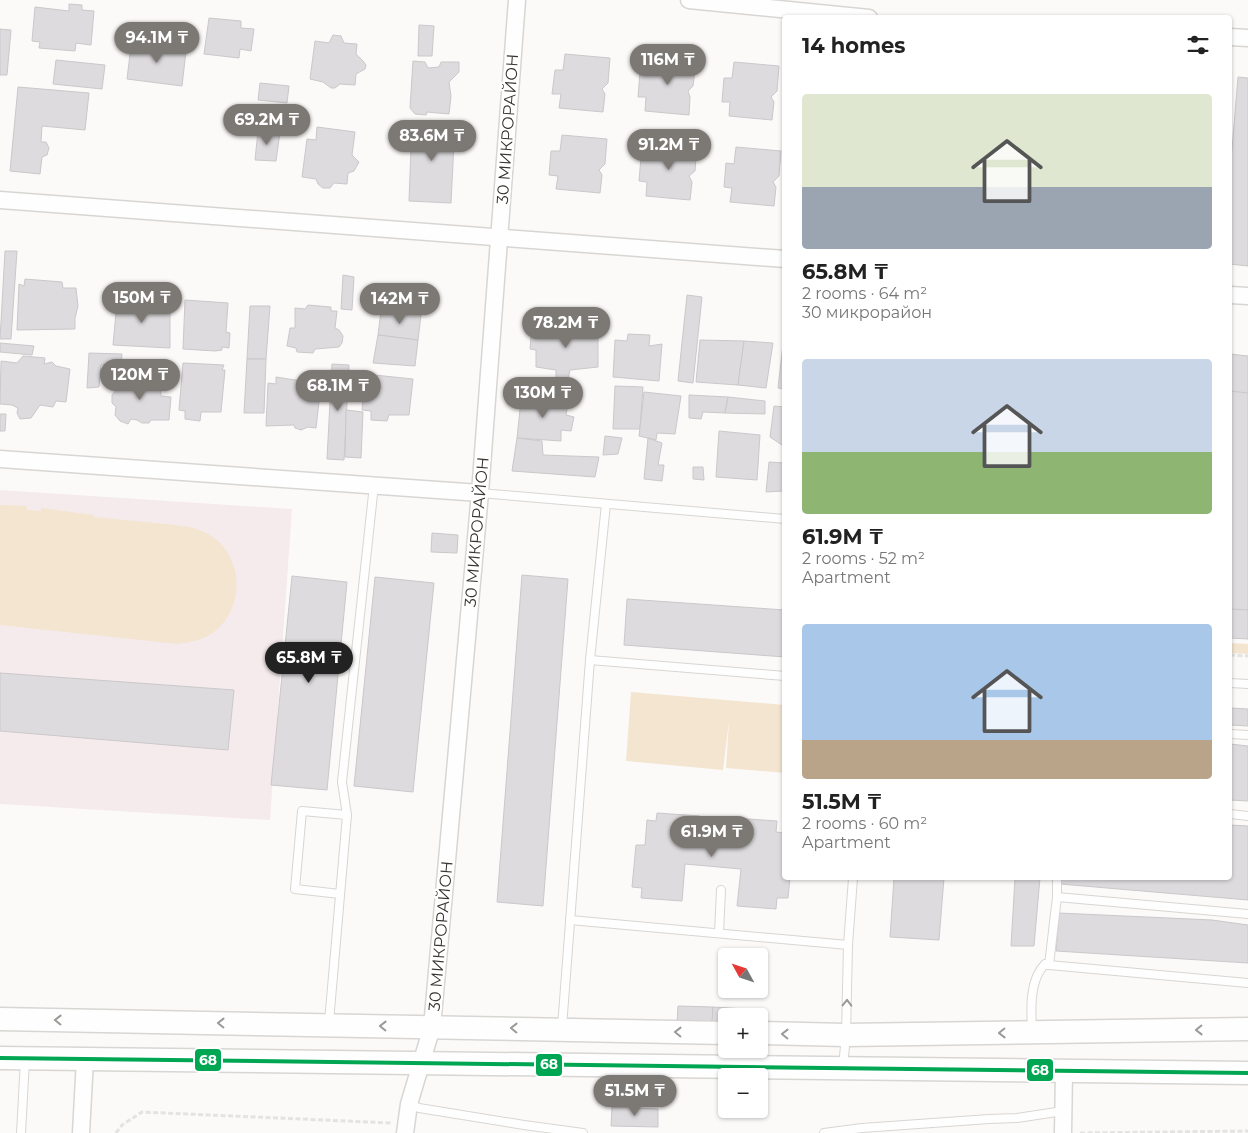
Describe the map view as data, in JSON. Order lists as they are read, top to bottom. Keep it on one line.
{"streets":{"street":["30 МИКРОРАЙОН"]},"lines":["transit line 68"],"north":"top left","page":{"heading":"14 homes","price":["94.1M ₸","116M ₸","69.2M ₸","83.6M ₸","91.2M ₸","150M ₸","142M ₸","78.2M ₸","120M ₸","68.1M ₸","130M ₸","65.8M ₸","61.9M ₸","51.5M ₸"],"list":[{"name":"65.8M ₸","note":"2 rooms · 64 m² · 30 микрорайон"},{"name":"61.9M ₸","note":"2 rooms · 52 m² · Apartment"},{"name":"51.5M ₸","note":"2 rooms · 60 m² · Apartment"}],"map_buttons":["+","−"]}}
